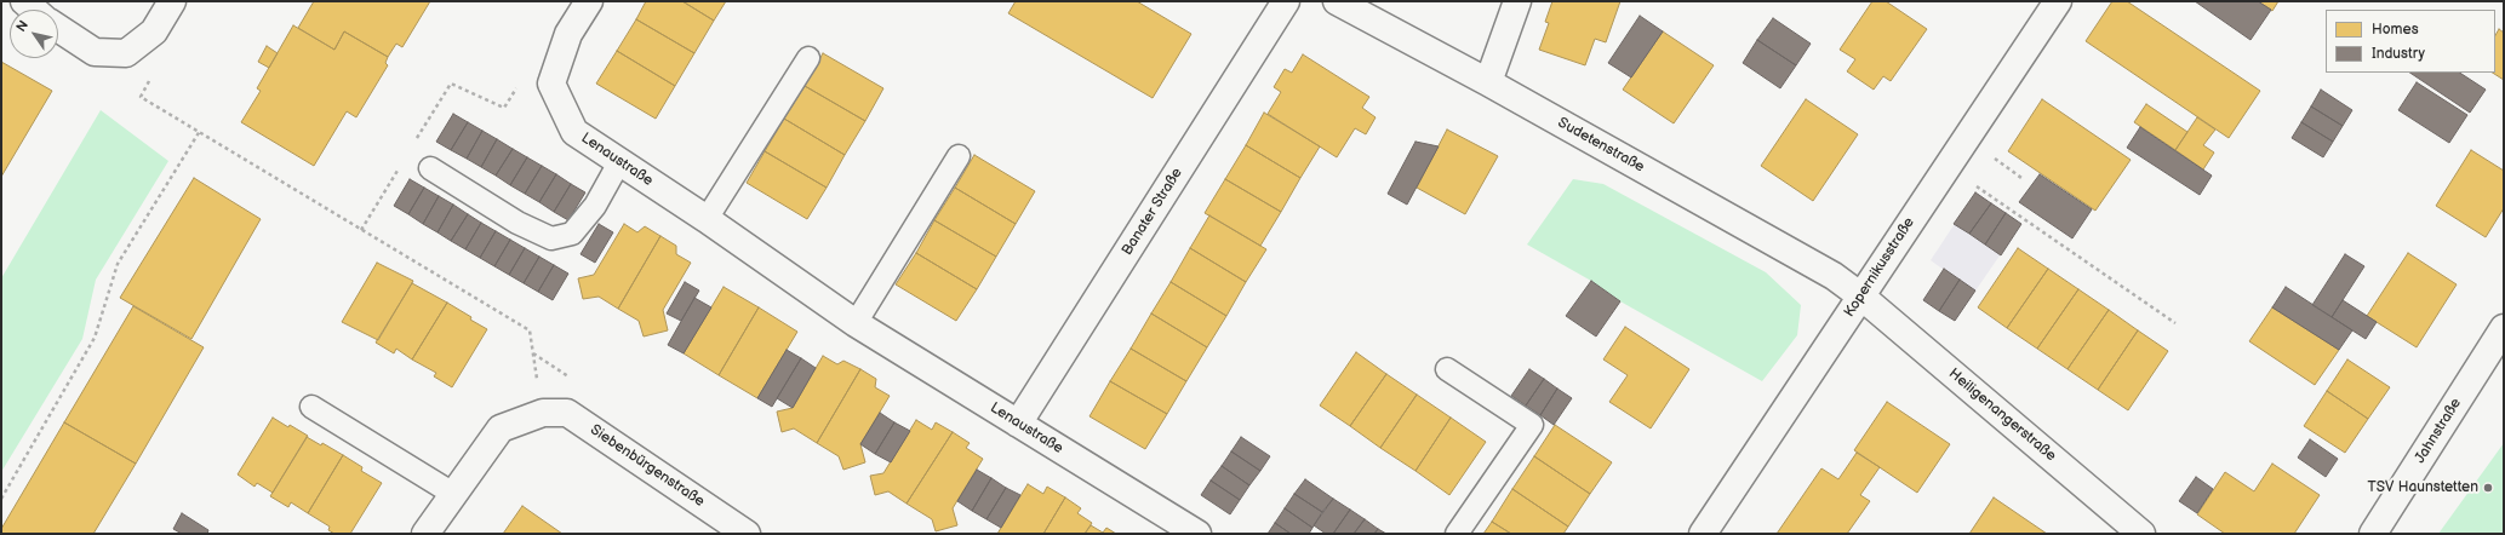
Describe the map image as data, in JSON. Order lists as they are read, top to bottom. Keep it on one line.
{"streets":{"street":["Sudetenstraße","Lenaustraße","Banater Straße","Kopernikusstraße","Heiligenangerstraße","Jahnstraße","Siebenbürgenstraße"]},"crossings":[["Sudetenstraße","Kopernikusstraße"],["Sudetenstraße","Heiligenangerstraße"],["Lenaustraße","Banater Straße"],["Kopernikusstraße","Heiligenangerstraße"]],"places":["TSV Haunstetten"],"legend":["Homes","Industry"],"north":"top left"}
